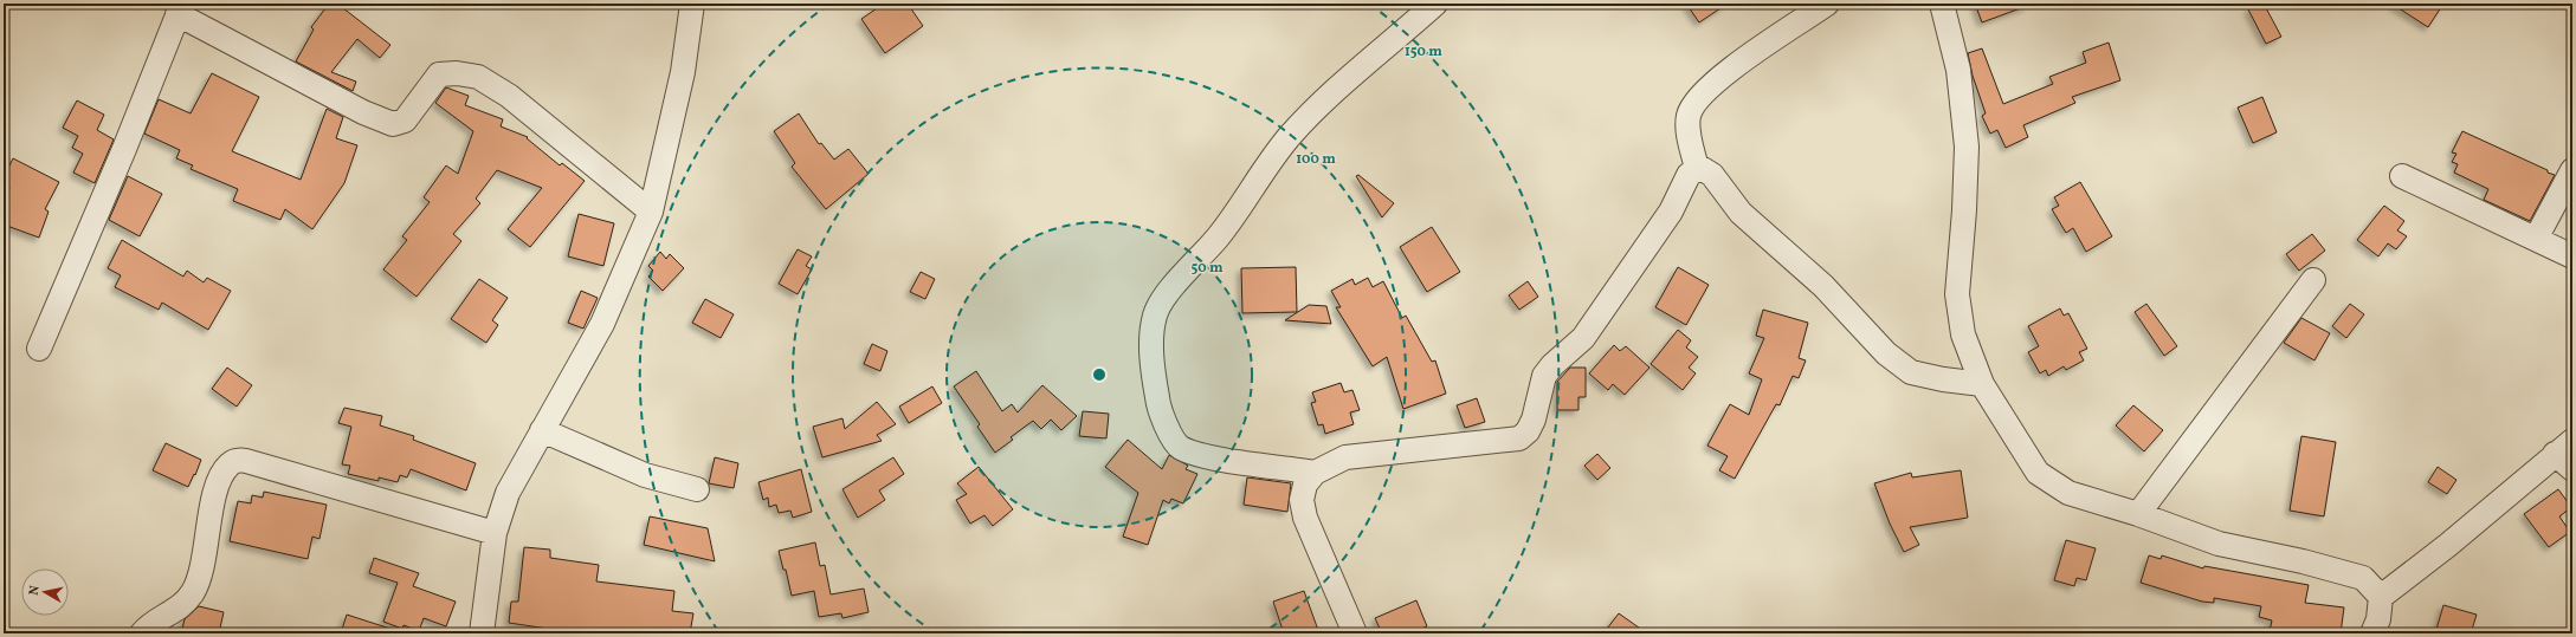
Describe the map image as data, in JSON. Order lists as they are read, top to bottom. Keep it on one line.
{"north":"left","rings":["150 m","100 m","50 m"]}
